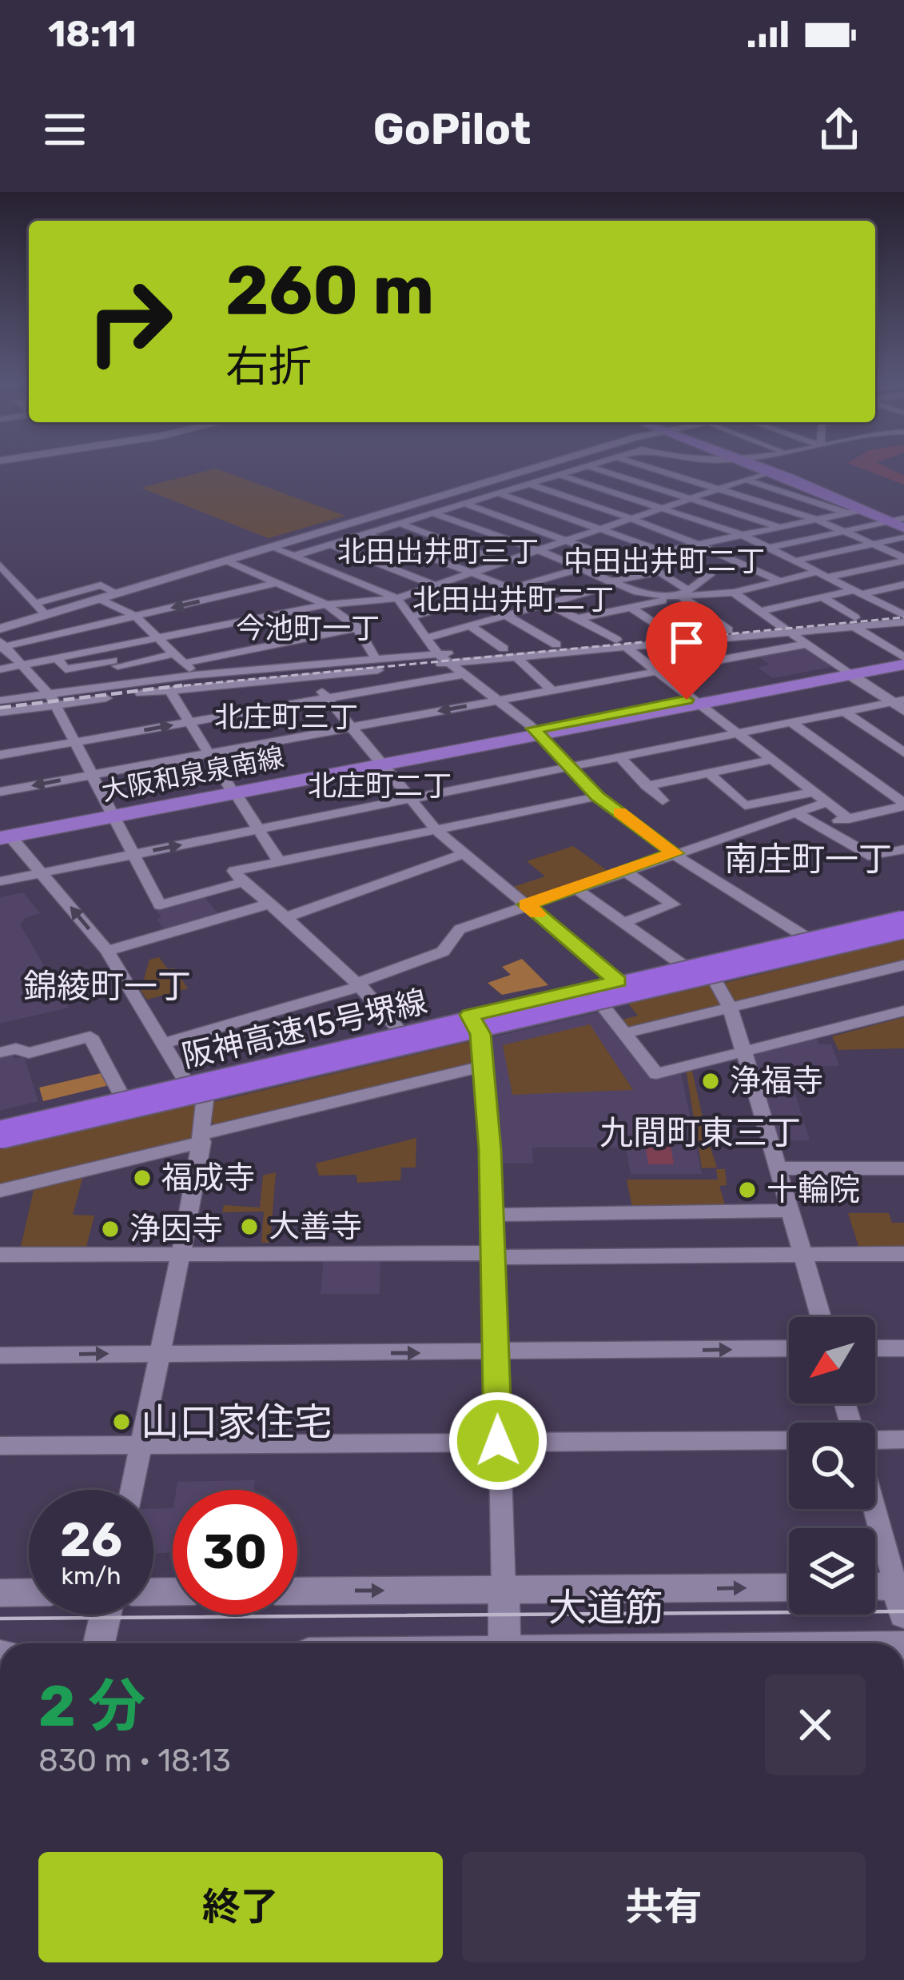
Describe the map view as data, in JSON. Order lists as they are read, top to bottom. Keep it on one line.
{"streets":{"highway":["阪神高速15号堺線"],"main road":["大阪和泉泉南線"],"street":["大道筋"]},"districts":["北田出井町三丁","中田出井町二丁","北田出井町二丁","今池町一丁","北庄町三丁","北庄町二丁","南庄町一丁","錦綾町一丁","九間町東三丁"],"places":["浄福寺","福成寺","十輪院","大善寺","浄因寺","山口家住宅"],"north":"bottom left","page":{"status":"18:11","header":"GoPilot","turn":["260 m","右折"],"speed":"26 km/h","limit":"30","heading":["2 分","830 m · 18:13"],"buttons":["終了","共有"]}}
